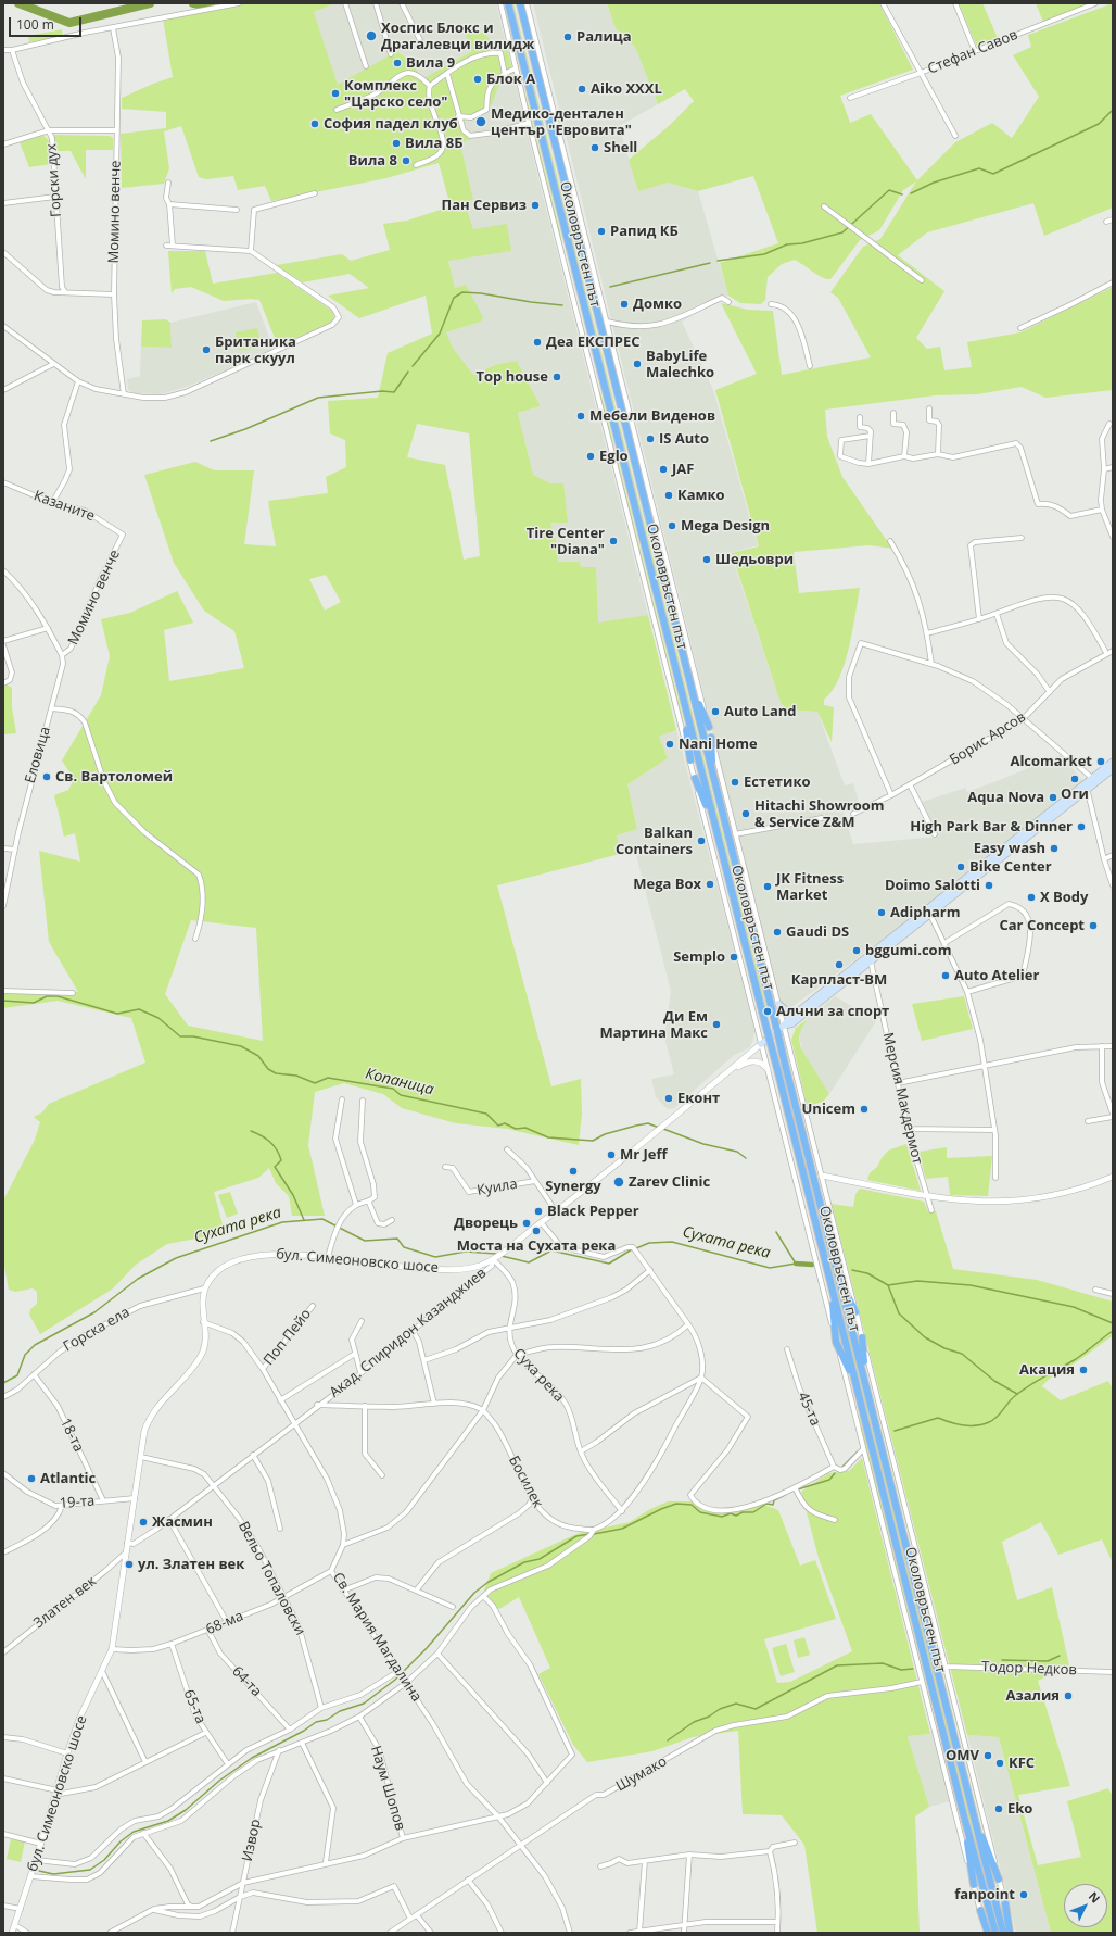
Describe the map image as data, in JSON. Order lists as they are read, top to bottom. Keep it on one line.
{"streets":{"highway":["Околовръстен път"],"main road":["бул. Симеоновско шосе"],"street":["Стефан Савов","Горски дух","Момино венче","Казаните","Борис Арсов","Еловица","Мерсия Макдермот","Куила","Горска ела","Акад. Спиридон Казанджиев","Поп Пейо","Суха река","45-та","18-та","Босилек","19-та","Вельо Топаловски","Златен век","68-ма","Св. Мария Магдалина","Тодор Недков","64-та","65-та","Шумако","Наум Шопов","Извор"]},"crossings":[["Момино венче","Казаните"],["Момино венче","Еловица"],["Околовръстен път","бул. Симеоновско шосе"],["Околовръстен път","Тодор Недков"],["Мерсия Макдермот","бул. Симеоновско шосе"],["бул. Симеоновско шосе","Горска ела"],["бул. Симеоновско шосе","Акад. Спиридон Казанджиев"],["бул. Симеоновско шосе","19-та"],["бул. Симеоновско шосе","Вельо Топаловски"],["бул. Симеоновско шосе","Златен век"],["бул. Симеоновско шосе","68-ма"],["бул. Симеоновско шосе","Св. Мария Магдалина"],["Горска ела","18-та"],["Поп Пейо","Св. Мария Магдалина"],["18-та","19-та"],["Вельо Топаловски","68-ма"],["68-ма","Св. Мария Магдалина"],["68-ма","64-та"],["68-ма","65-та"],["Св. Мария Магдалина","Шумако"]],"water":["Копаница","Сухата река"],"places":["Хоспис Блокс и Драгалевци вилидж","Ралица","Вила 9","Блок А","Aiko XXXL","Комплекс \"Царско село\"","Медико-дентален център \"Евровита\"","София падел клуб","Вила 8Б","Shell","Вила 8","Пан Сервиз","Рапид КБ","Домко","Деа ЕКСПРЕС","Британика парк скуул","BabyLife Malechko","Top house","Мебели Виденов","IS Auto","Eglo","JAF","Камко","Mega Design","Tire Center \"Diana\"","Шедьоври","Auto Land","Nani Home","Alcomarket","Св. Вартоломей","Оги","Естетико","Aqua Nova","Hitachi Showroom & Service Z&M","High Park Bar & Dinner","Balkan Containers","Easy wash","Bike Center","Mega Box","Doimo Salotti","JK Fitness Market","X Body","Adipharm","Car Concept","Gaudi DS","bggumi.com","Semplo","Карпласт-ВМ","Auto Atelier","Алчни за спорт","Ди Ем Мартина Макс","Еконт","Unicem","Mr Jeff","Synergy","Zarev Clinic","Black Pepper","Дворець","Моста на Сухата река","Акация","Atlantic","Жасмин","ул. Златен век","Азалия","OMV","KFC","Eko","fanpoint"],"scale_bar":"100 m","north":"top right"}
